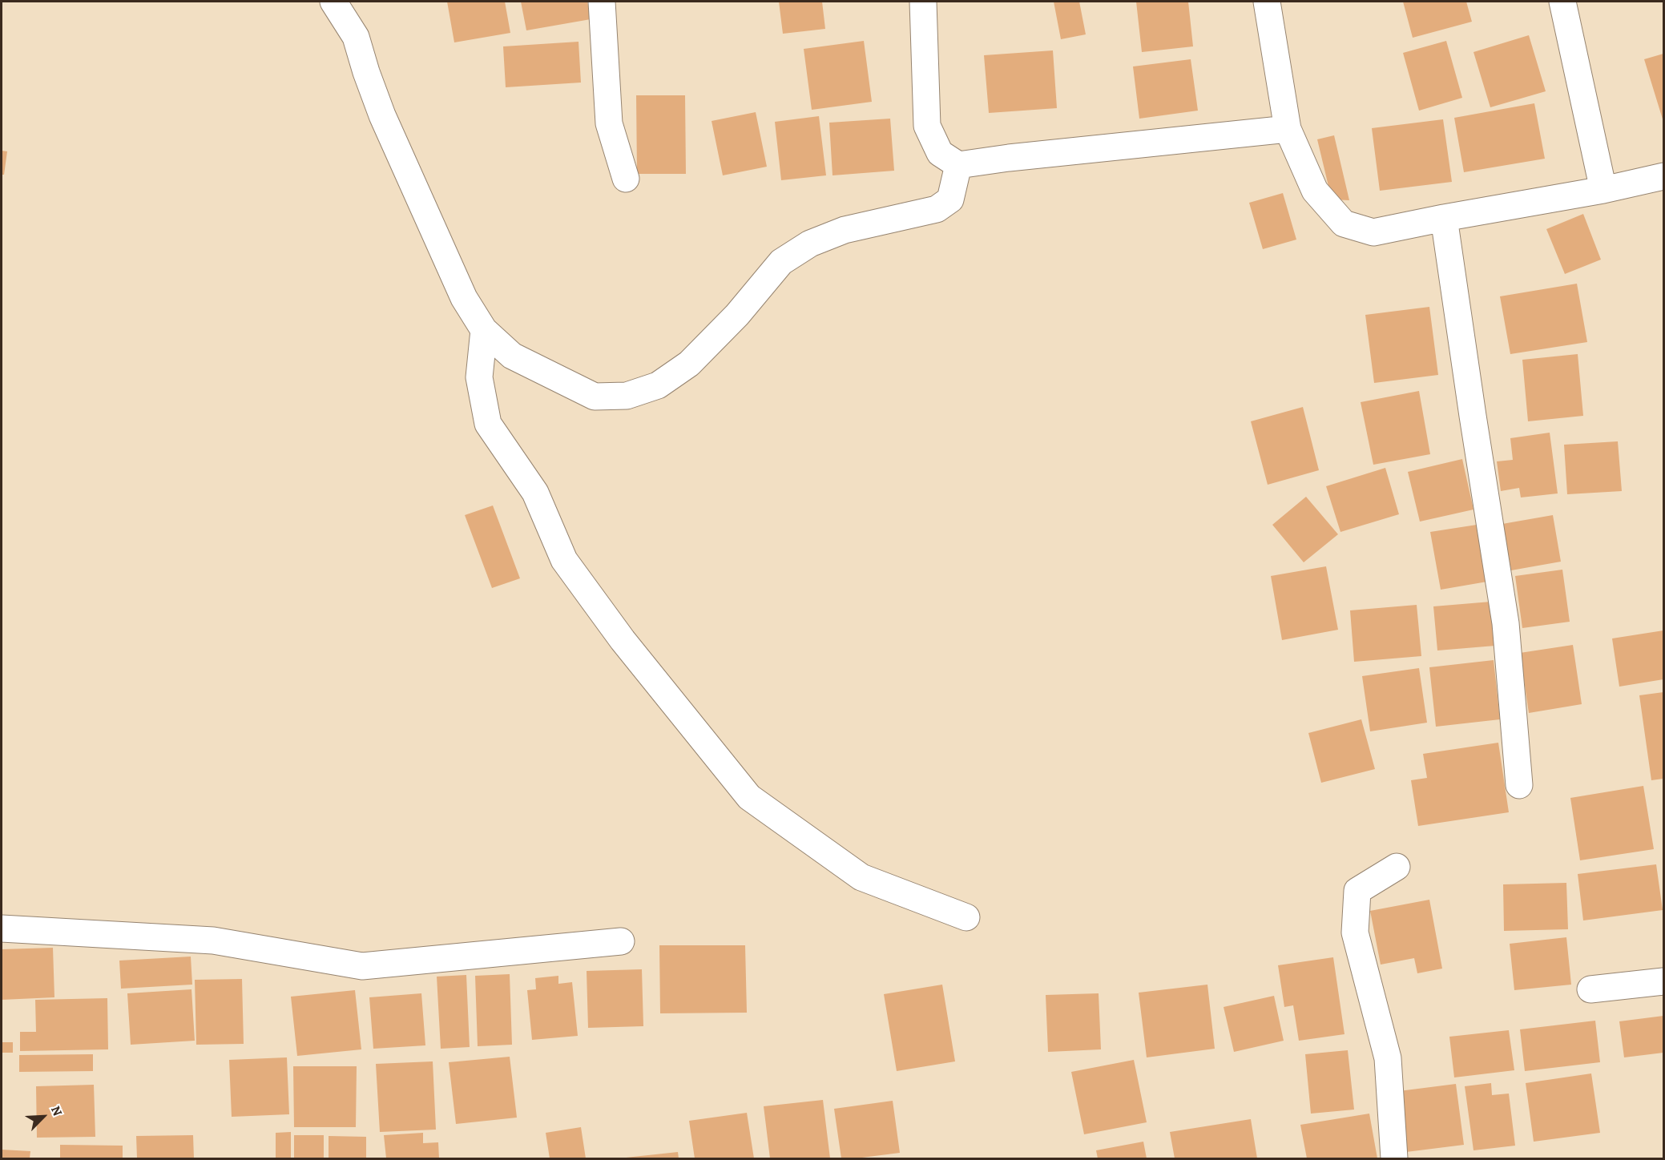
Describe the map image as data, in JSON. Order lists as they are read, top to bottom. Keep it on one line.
{"north":"top right"}
